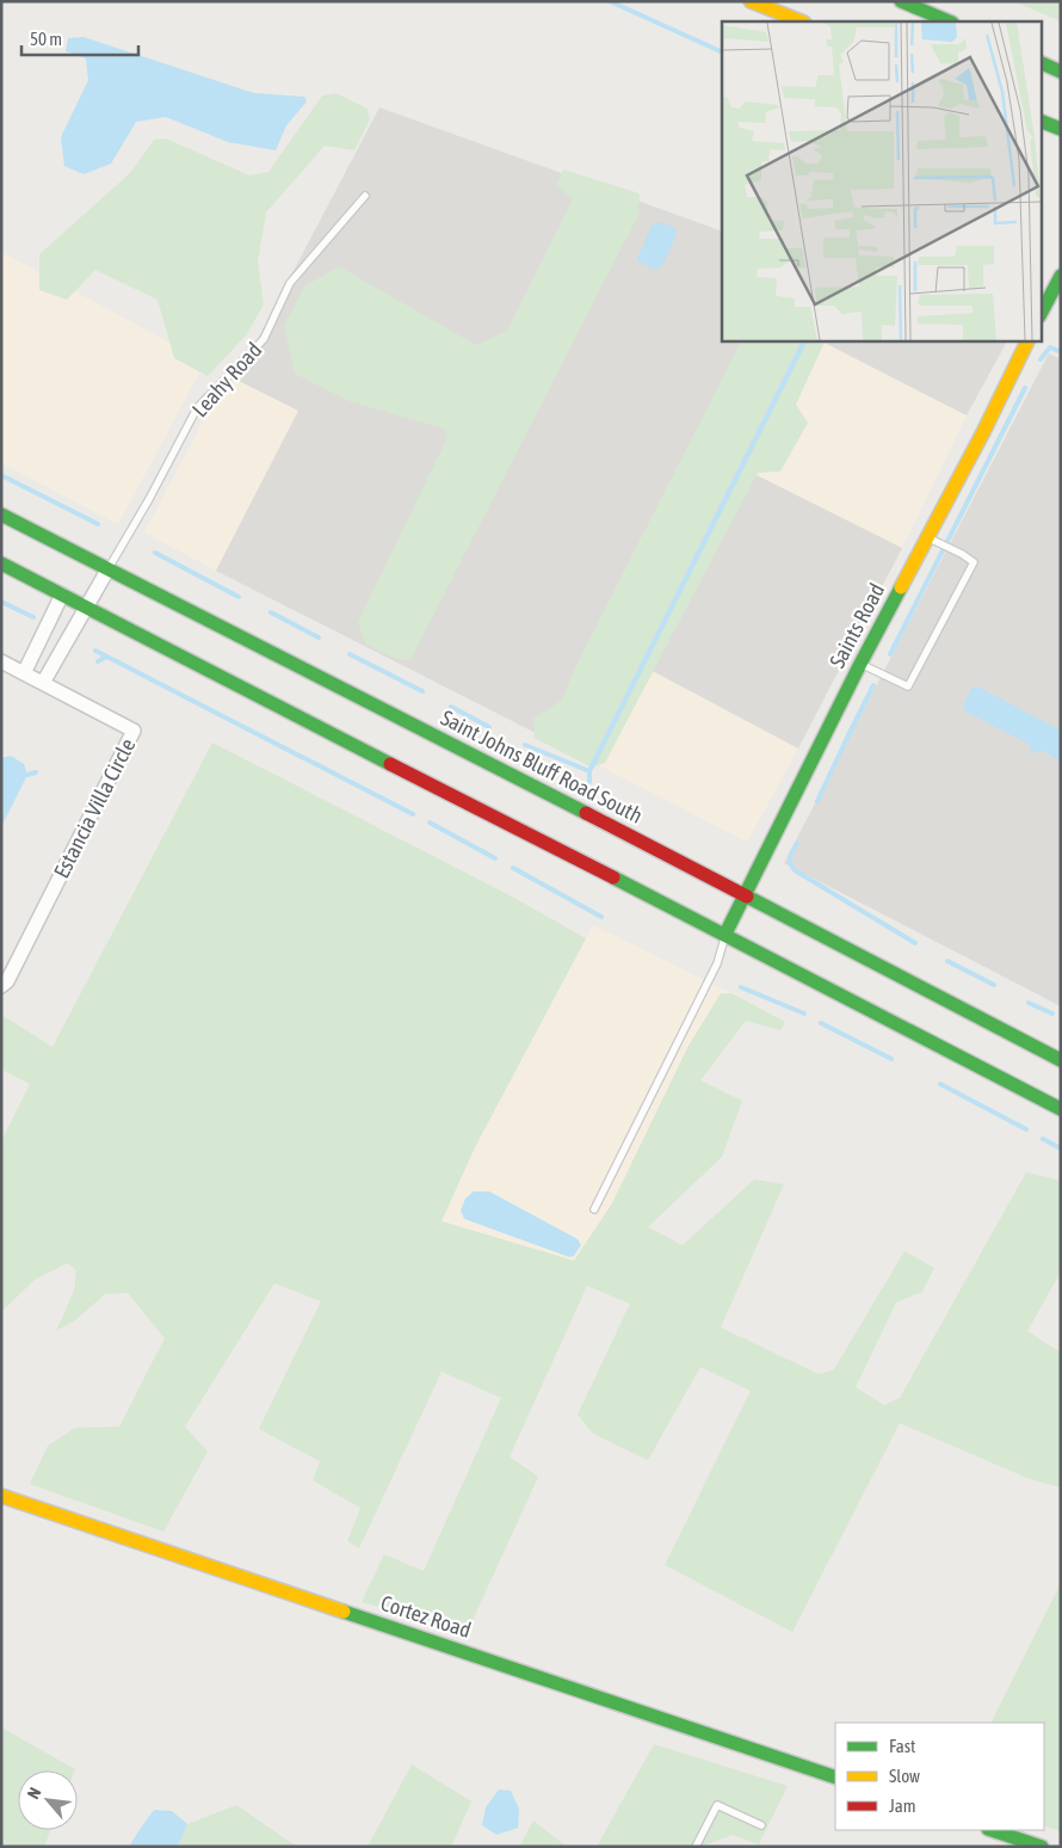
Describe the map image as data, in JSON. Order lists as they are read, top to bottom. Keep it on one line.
{"streets":{"main road":["Saints Road","Saint Johns Bluff Road South","Cortez Road"],"street":["Leahy Road","Estancia Villa Circle"]},"crossings":[["Leahy Road","Saint Johns Bluff Road South"],["Leahy Road","Estancia Villa Circle"],["Saints Road","Saint Johns Bluff Road South"]],"legend":["Fast","Slow","Jam"],"scale_bar":"50 m","north":"top left"}
